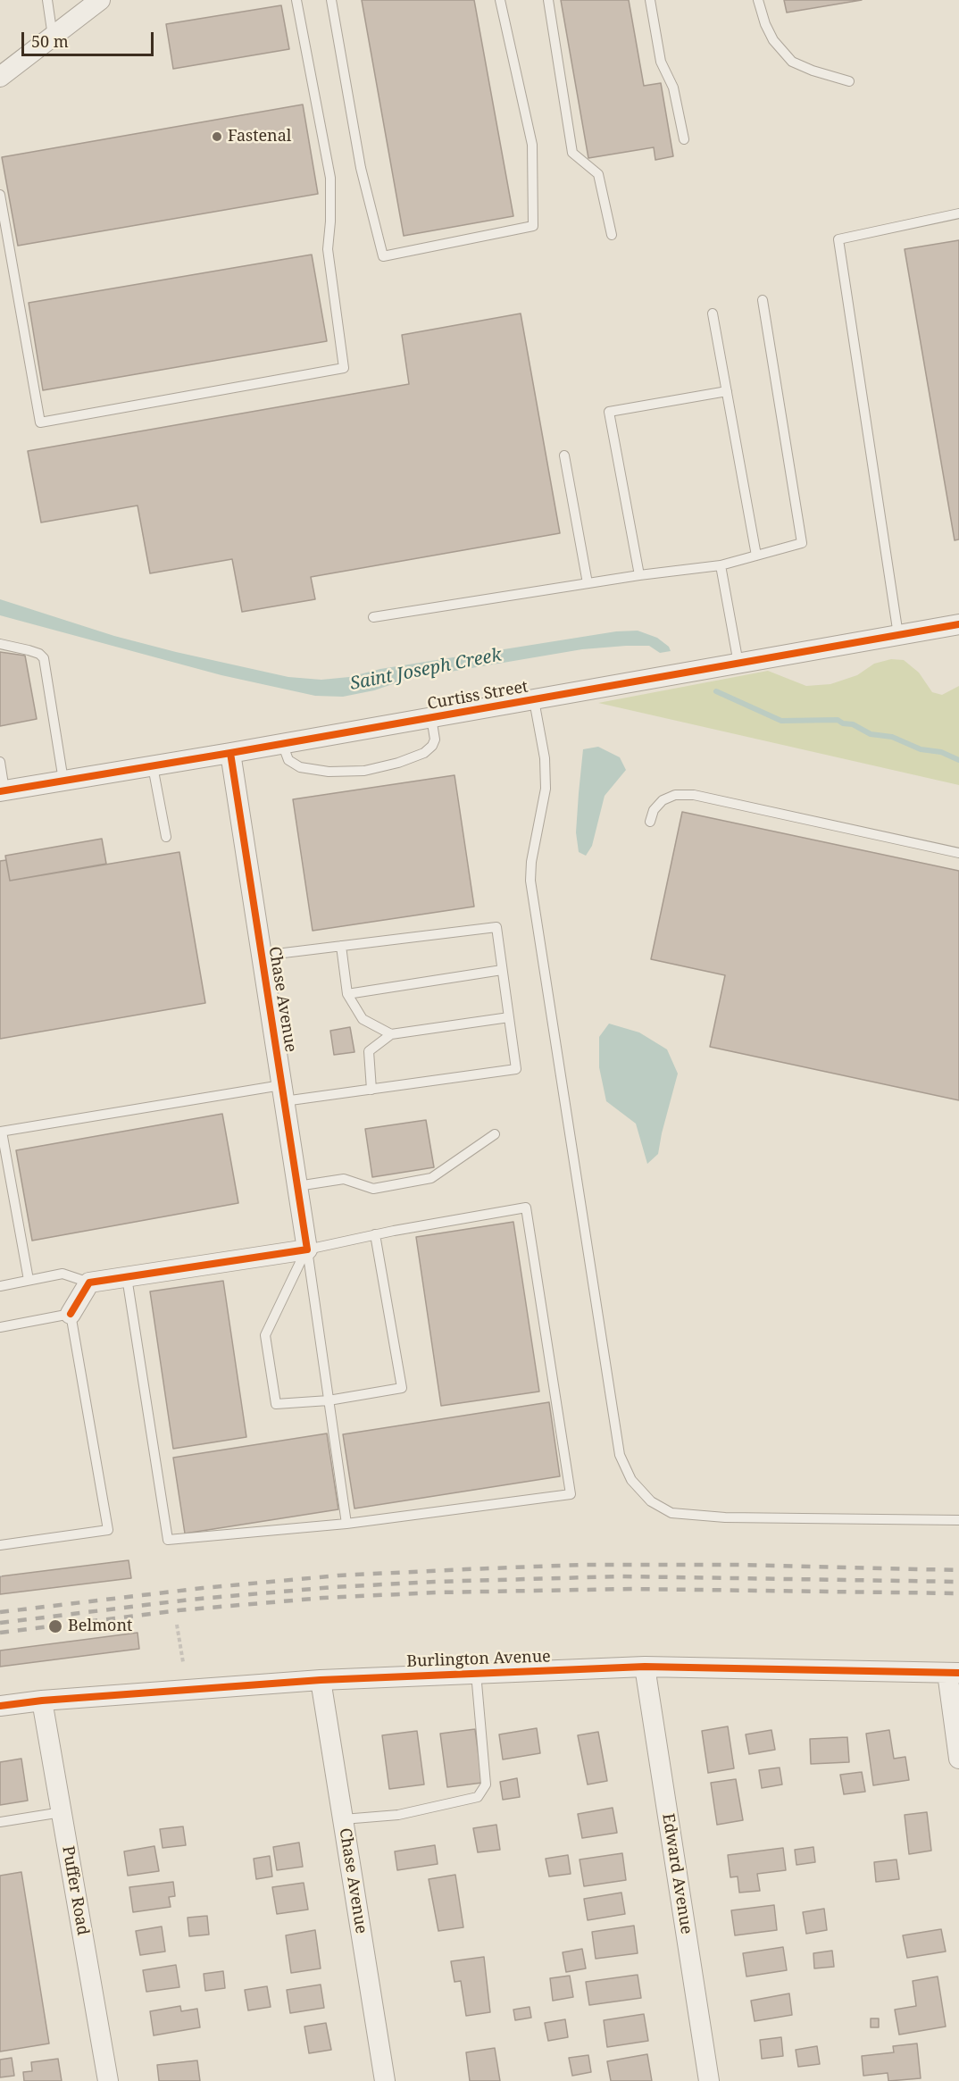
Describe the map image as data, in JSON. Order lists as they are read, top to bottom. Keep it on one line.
{"streets":{"street":["Curtiss Street","Chase Avenue","Burlington Avenue","Edward Avenue","Puffer Road"]},"crossings":[["Curtiss Street","Chase Avenue"],["Chase Avenue","Burlington Avenue"],["Burlington Avenue","Edward Avenue"],["Burlington Avenue","Puffer Road"]],"water":["Saint Joseph Creek"],"places":["Fastenal","Belmont"],"scale_bar":"50 m"}
